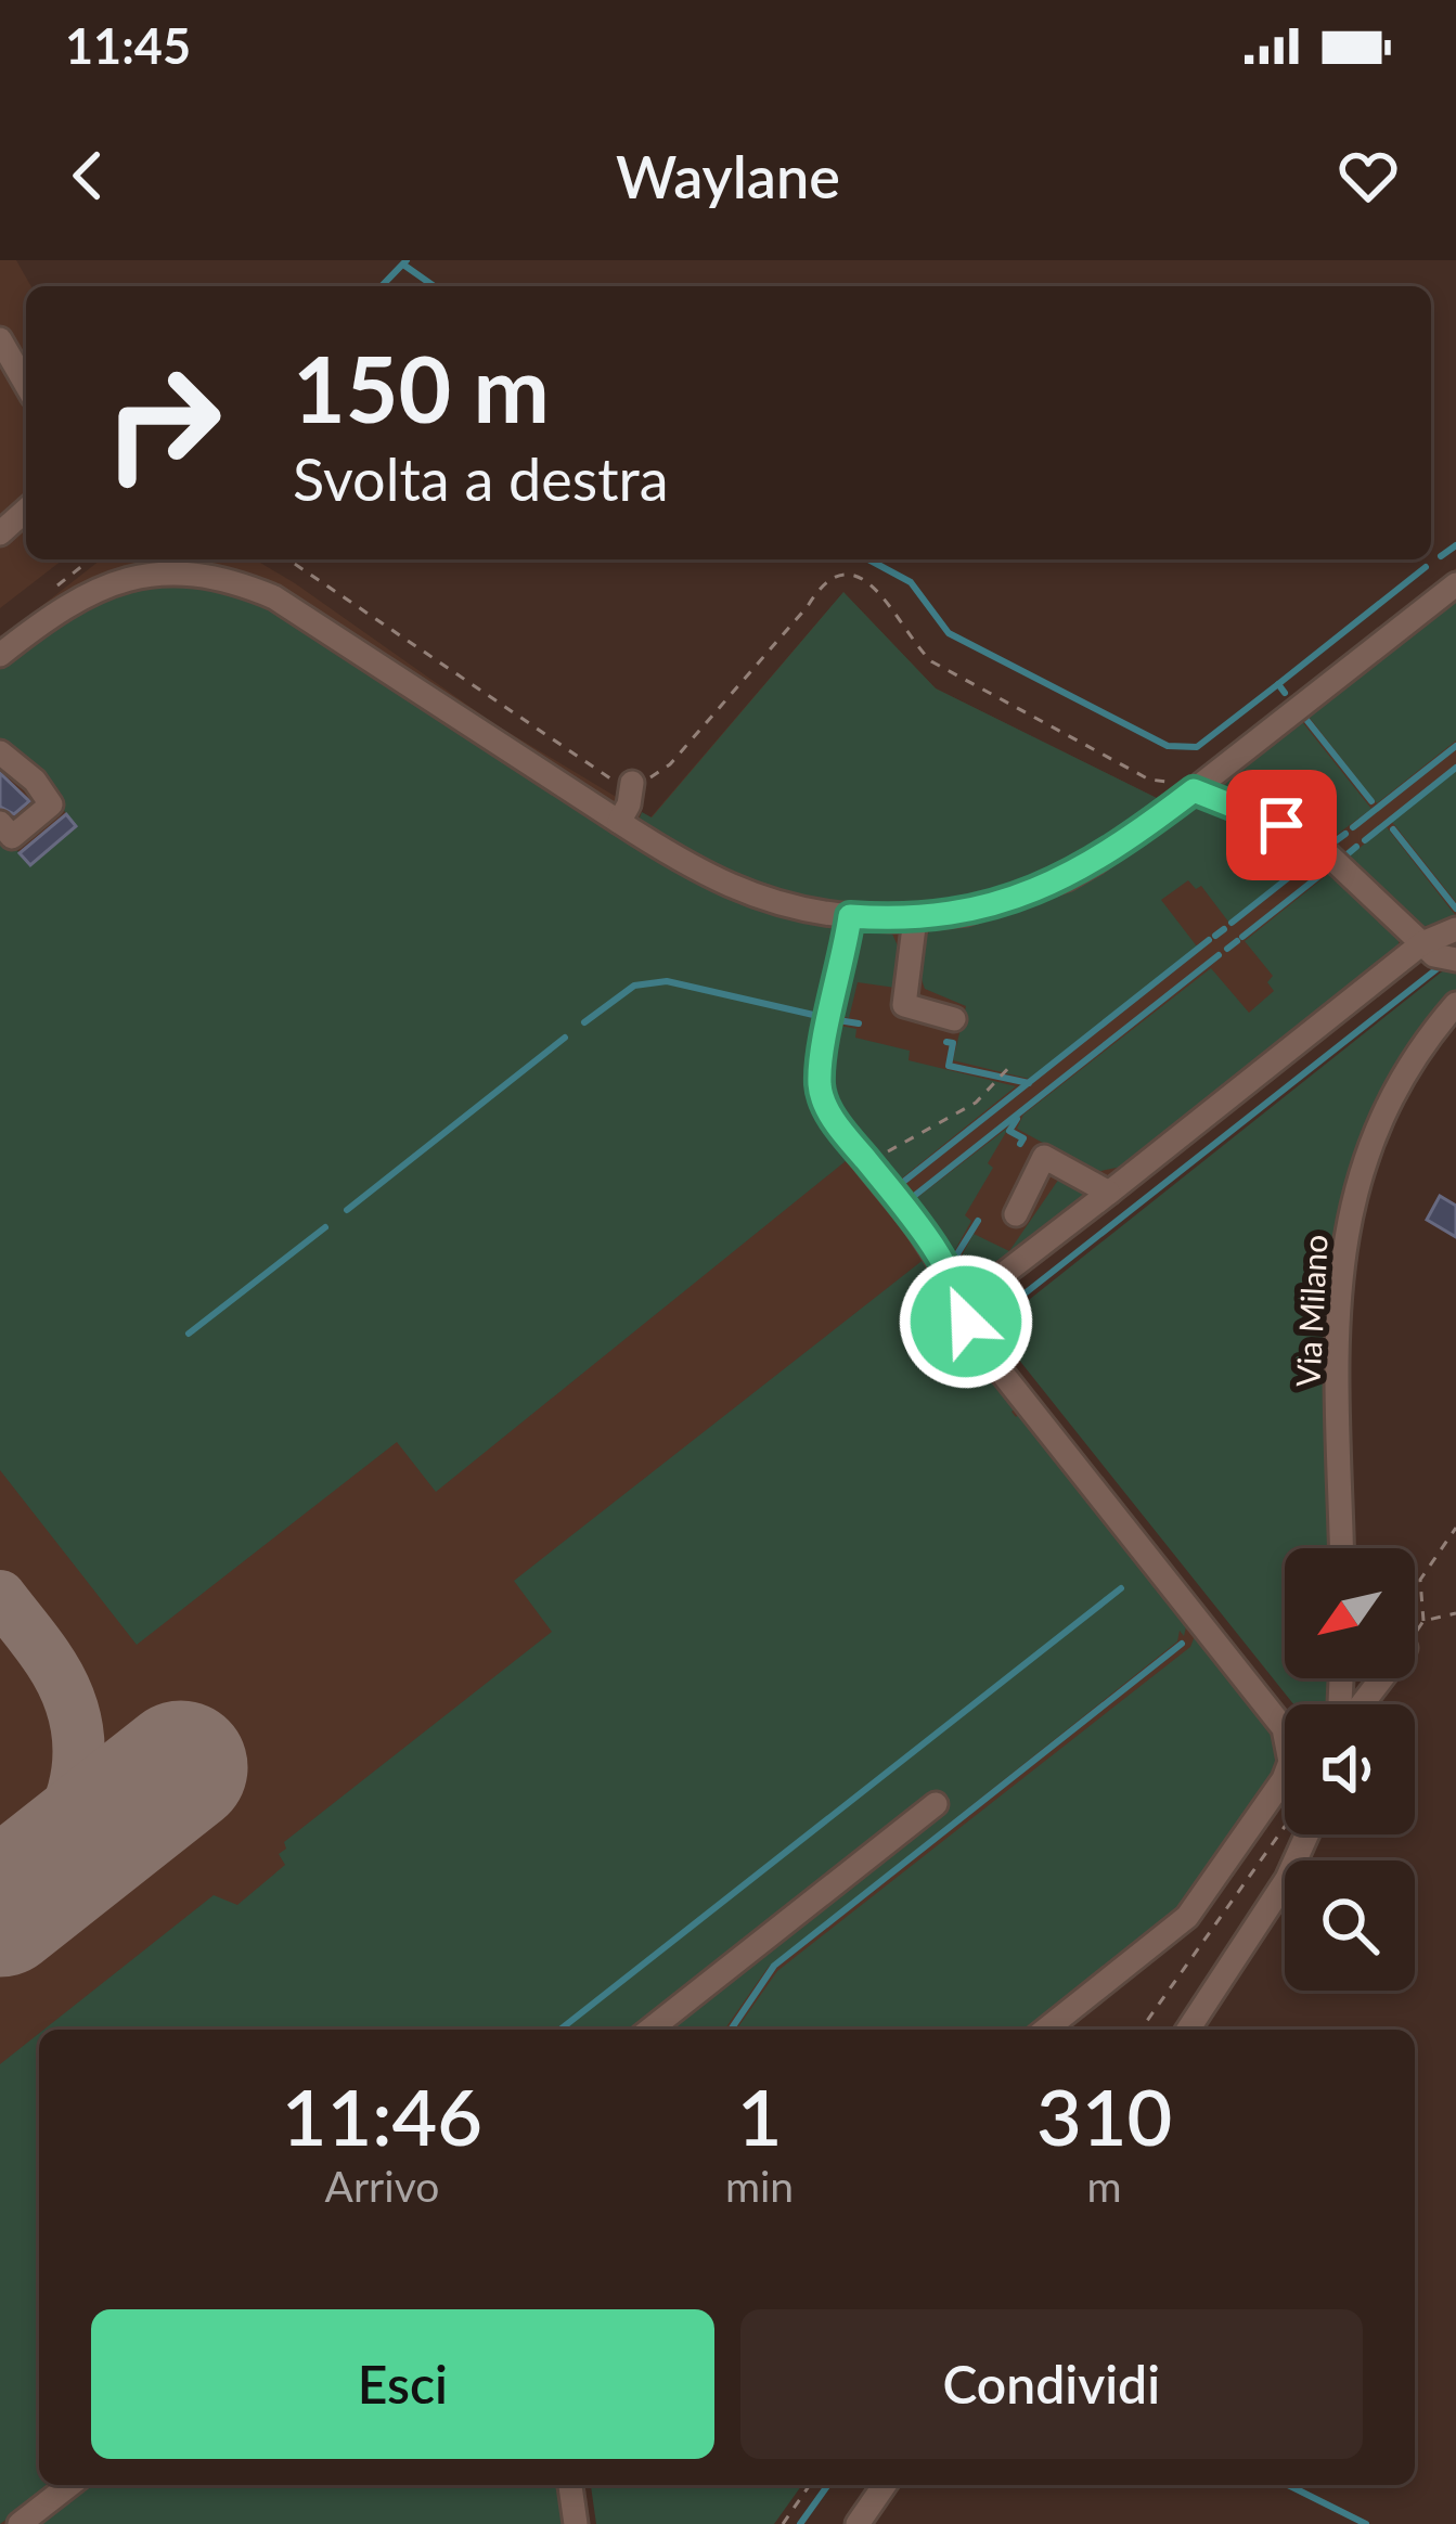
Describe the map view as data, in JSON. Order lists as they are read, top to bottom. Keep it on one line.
{"streets":{"street":["Via Milano"]},"north":"bottom left","page":{"status":"11:45","header":"Waylane","turn":["150 m","Svolta a destra"],"eta":["11:46","Arrivo","1","min","310","m"],"buttons":["Esci","Condividi"]}}
